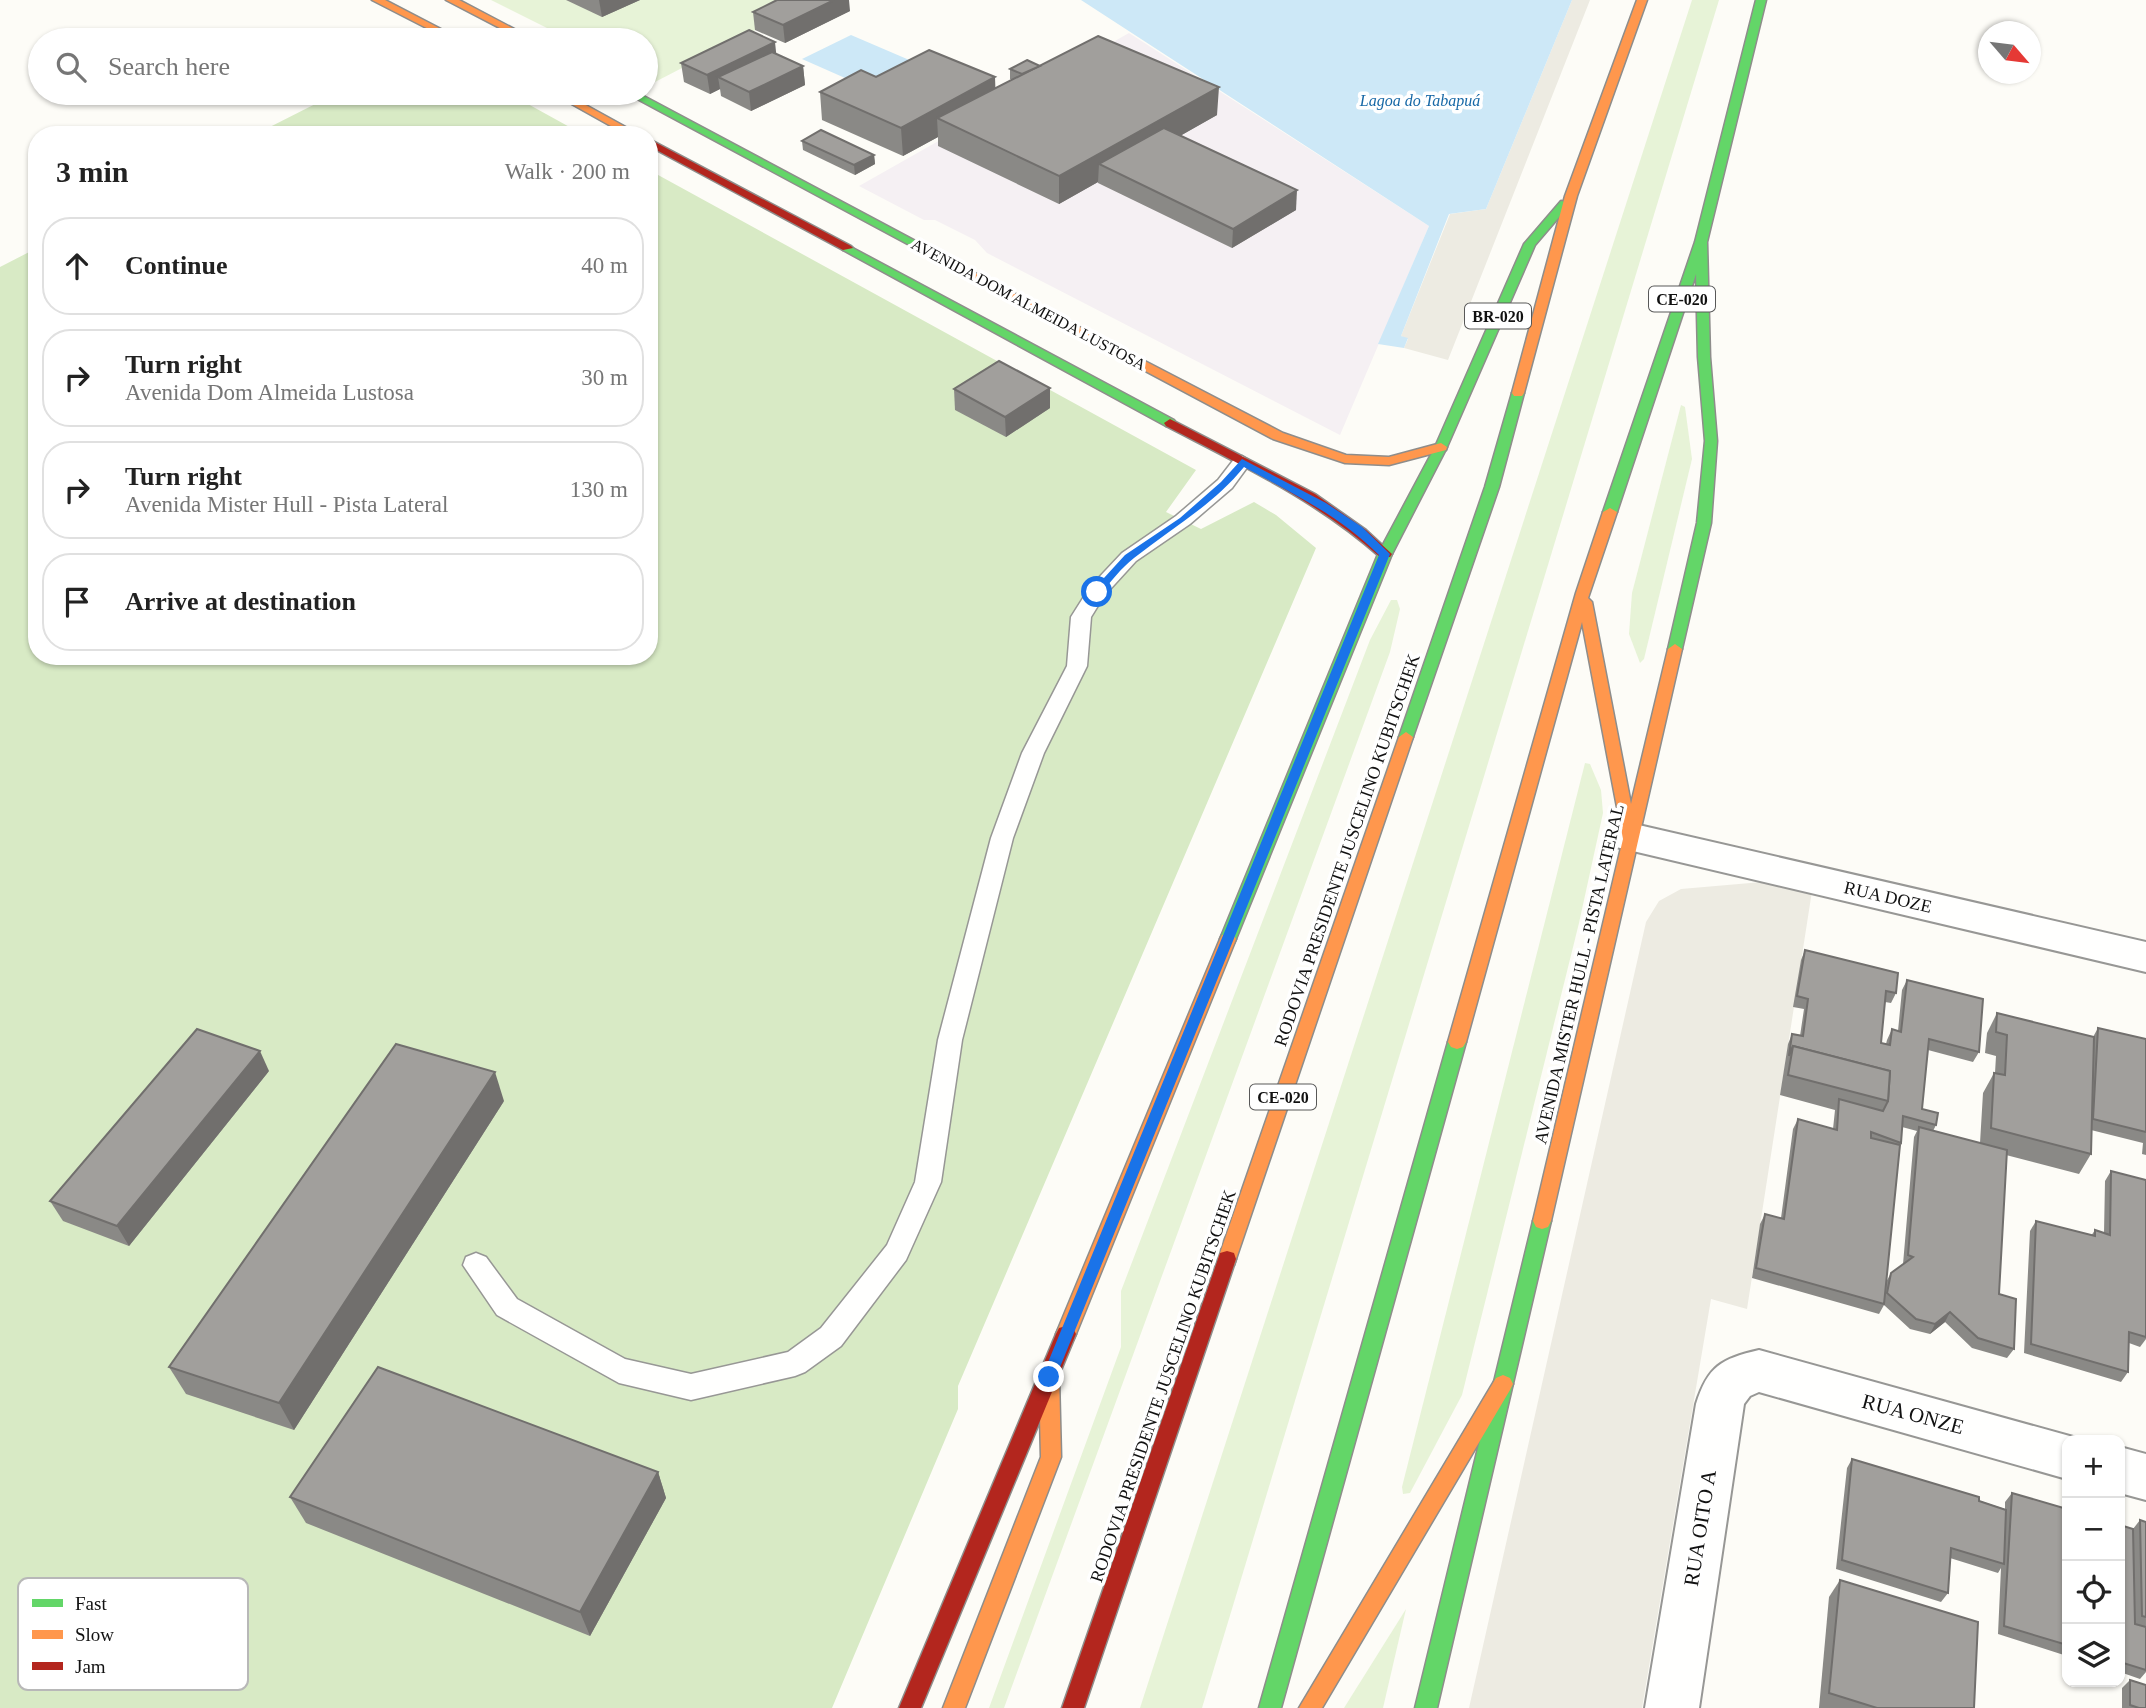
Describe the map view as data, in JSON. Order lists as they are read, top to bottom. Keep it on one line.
{"streets":{"main road":["CE-020","AVENIDA DOM ALMEIDA LUSTOSA","BR-020","RODOVIA PRESIDENTE JUSCELINO KUBITSCHEK","AVENIDA MISTER HULL - PISTA LATERAL"],"street":["RUA DOZE","RUA ONZE","RUA OITO A"]},"crossings":[["CE-020","AVENIDA MISTER HULL - PISTA LATERAL"],["AVENIDA DOM ALMEIDA LUSTOSA","BR-020"],["BR-020","RODOVIA PRESIDENTE JUSCELINO KUBITSCHEK"],["RUA DOZE","AVENIDA MISTER HULL - PISTA LATERAL"],["RUA ONZE","RUA OITO A"]],"water":["Lagoa do Tabapuá"],"legend":["Fast","Slow","Jam"],"north":"bottom right","page":{"search":"Search here","heading":["3 min","Walk · 200 m"],"list":[["Continue","40 m"],["Turn right","Avenida Dom Almeida Lustosa","30 m"],["Turn right","Avenida Mister Hull - Pista Lateral","130 m"],"Arrive at destination"],"map_buttons":["+","−"]}}
